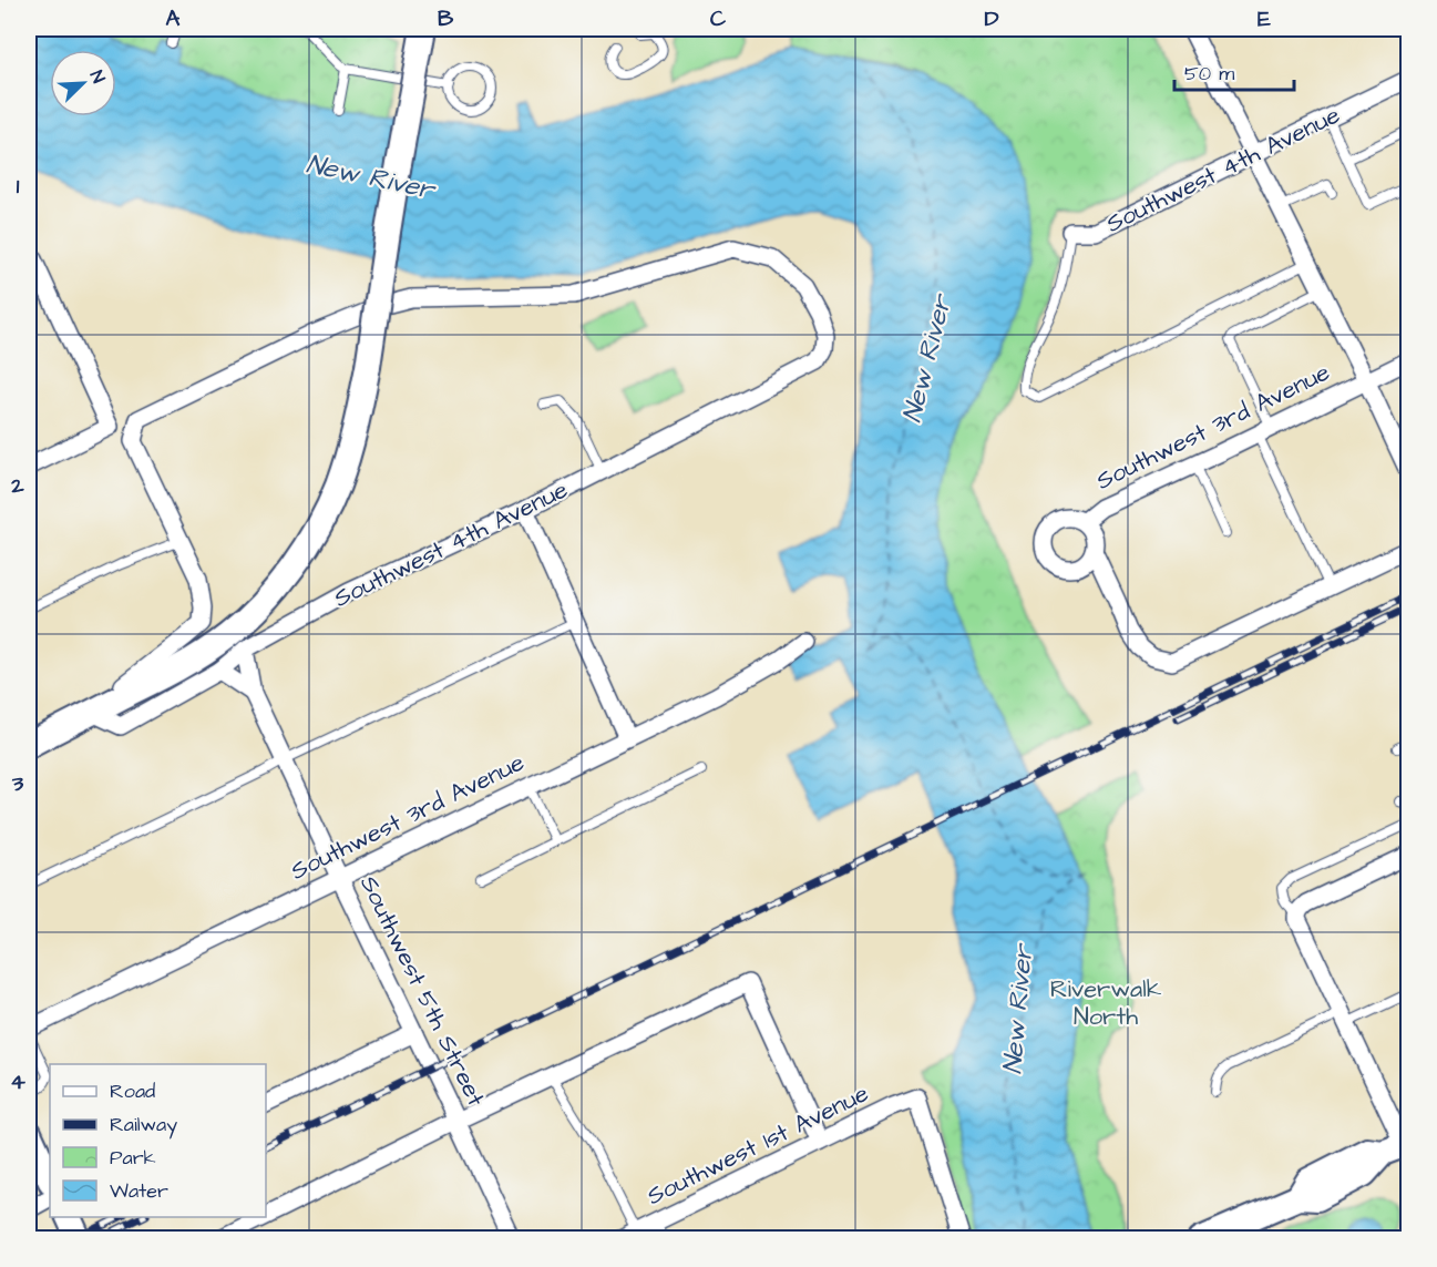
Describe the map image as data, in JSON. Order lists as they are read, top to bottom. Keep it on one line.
{"streets":{"street":["Southwest 4th Avenue","Southwest 3rd Avenue","Southwest 5th Street","Southwest 1st Avenue"]},"crossings":[["Southwest 4th Avenue","Southwest 5th Street"],["Southwest 3rd Avenue","Southwest 5th Street"]],"water":["New River"],"parks":["Riverwalk North"],"legend":["Road","Railway","Park","Water"],"scale_bar":"50 m","north":"top right","grid":{"columns":["A","B","C","D","E"],"rows":["1","2","3","4"]}}
